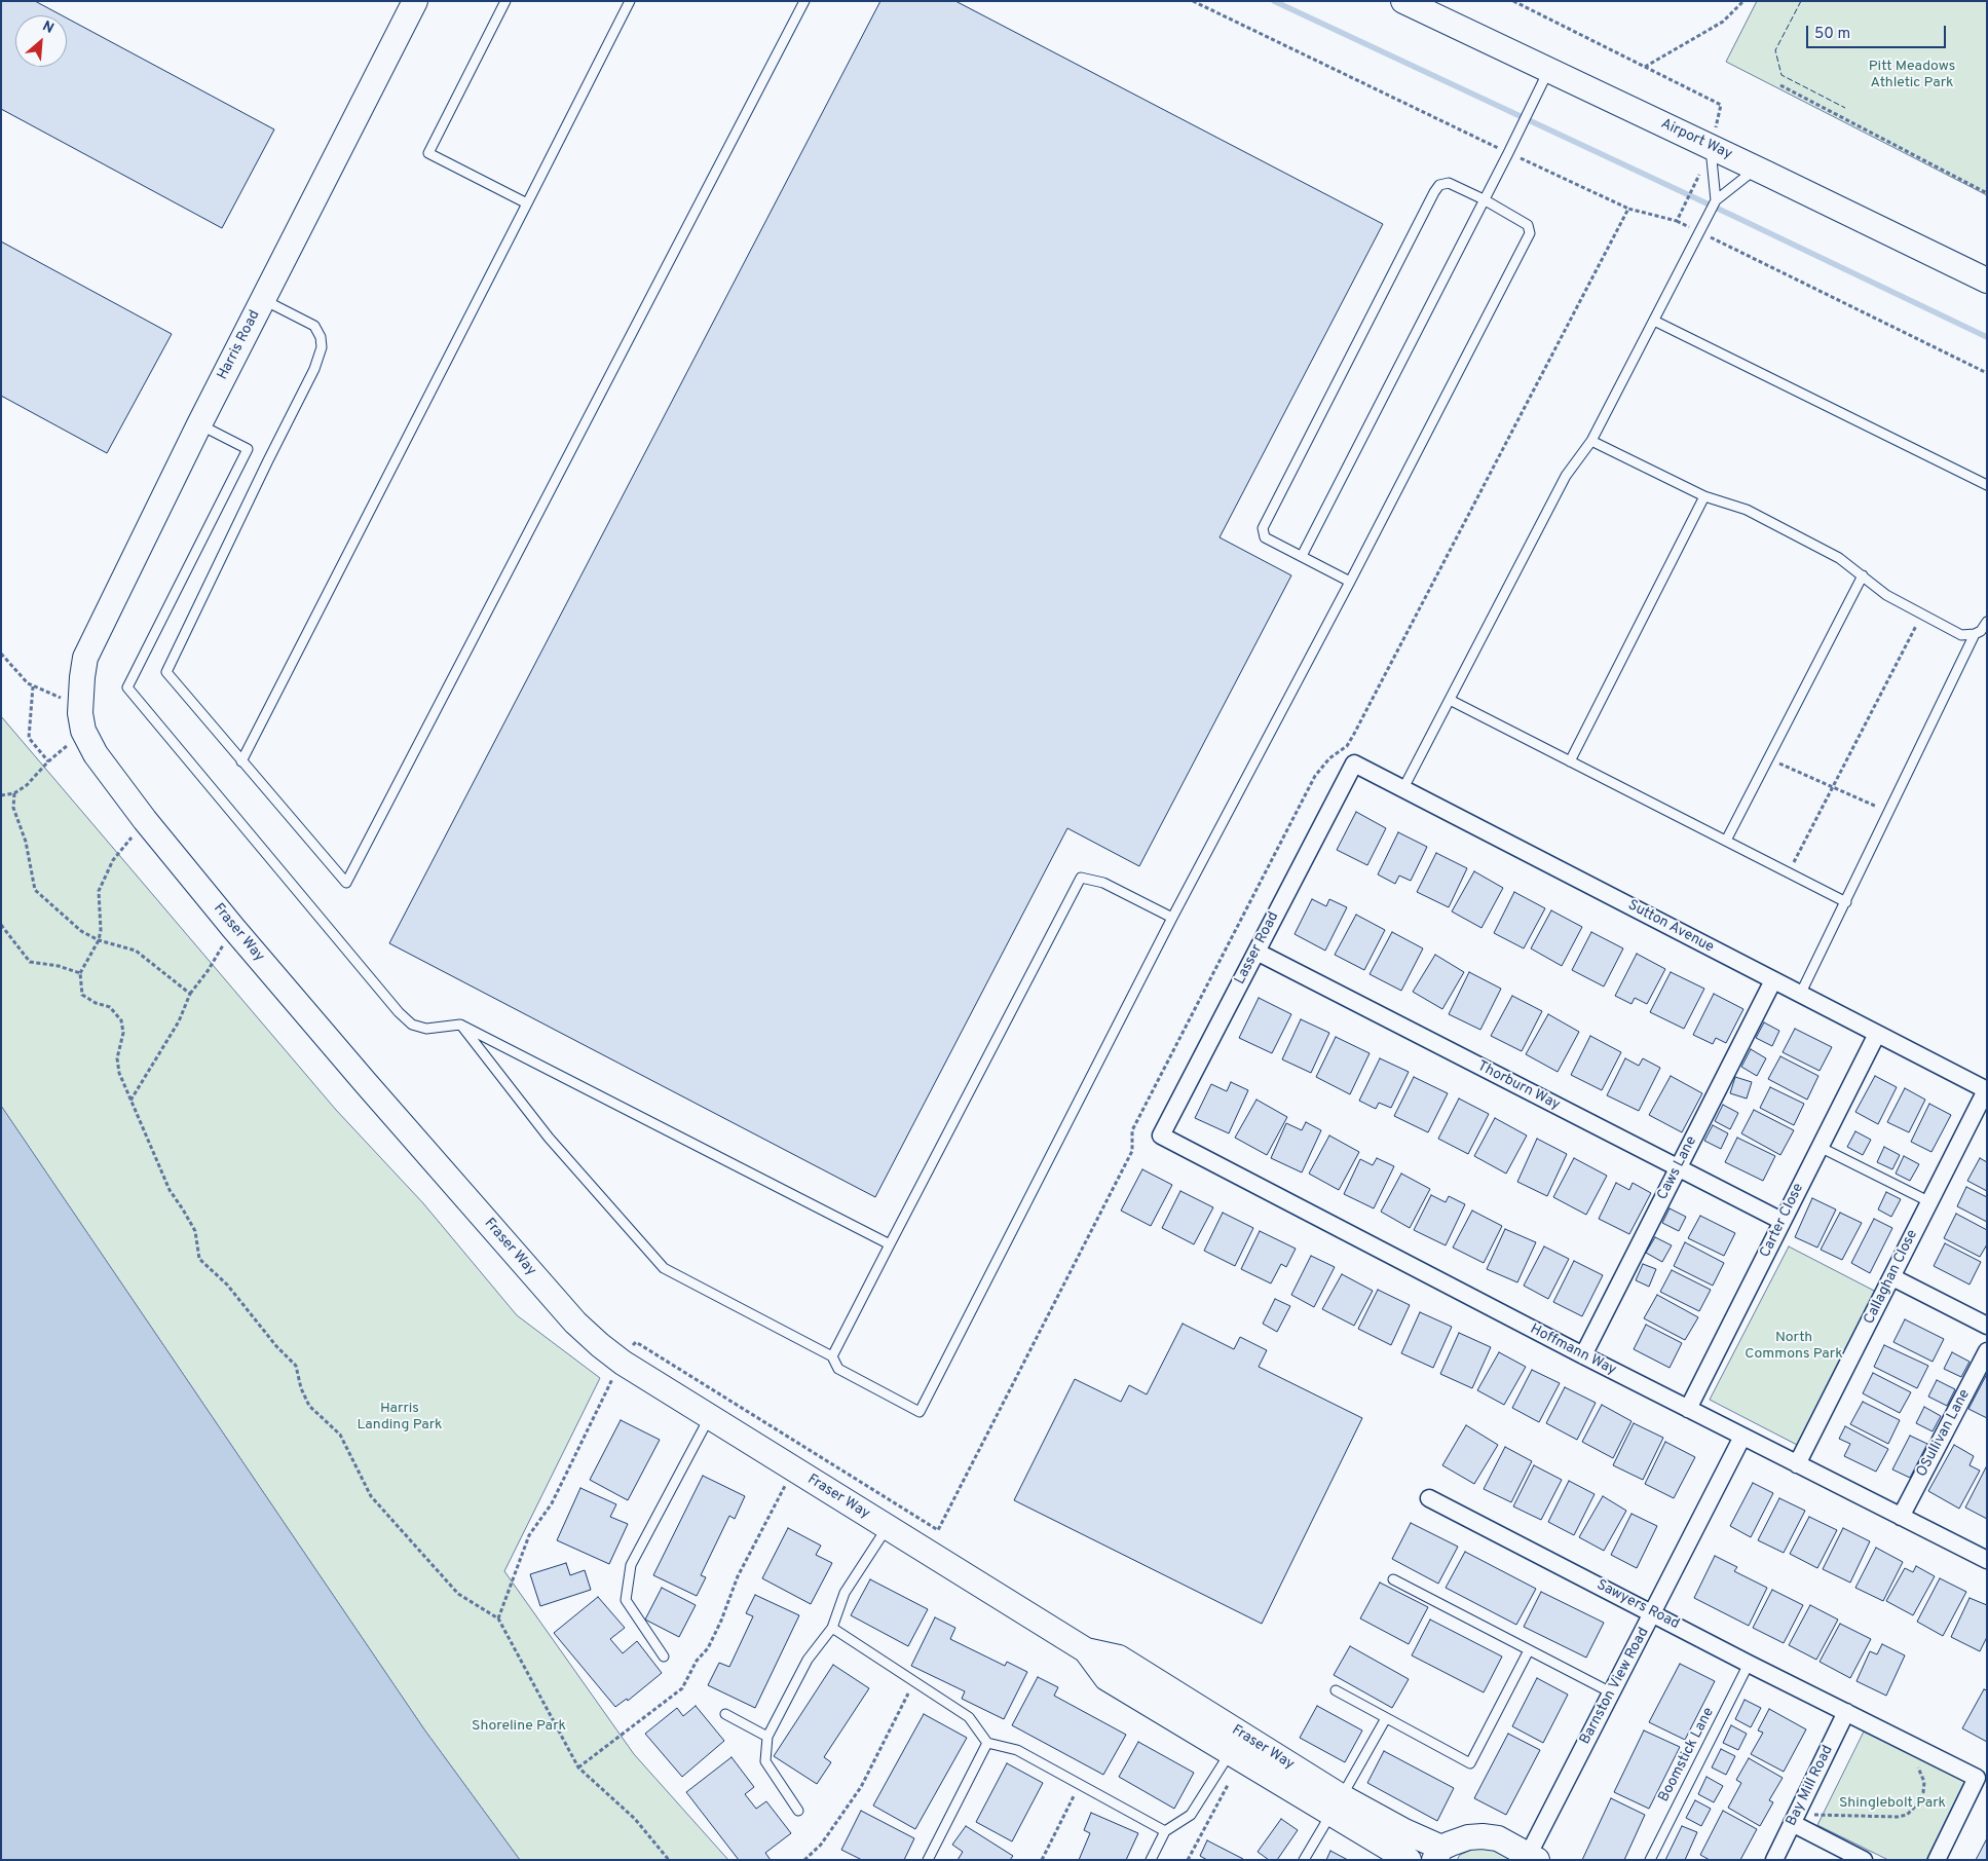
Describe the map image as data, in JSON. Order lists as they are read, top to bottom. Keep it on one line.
{"streets":{"street":["Airport Way","Harris Road","Sutton Avenue","Fraser Way","Lasser Road","Thorburn Way","Caws Lane","Carter Close","Callaghan Close","Hoffmann Way","OSullivan Lane","Sawyers Road","Barnston View Road","Bay Mill Road"],"lane":["Boomstick Lane"]},"crossings":[["Harris Road","Fraser Way"],["Sutton Avenue","Lasser Road"],["Sutton Avenue","Caws Lane"],["Sutton Avenue","Carter Close"],["Sutton Avenue","Callaghan Close"],["Lasser Road","Thorburn Way"],["Lasser Road","Hoffmann Way"],["Thorburn Way","Caws Lane"],["Thorburn Way","Carter Close"],["Caws Lane","Hoffmann Way"],["Carter Close","Hoffmann Way"],["Callaghan Close","Hoffmann Way"],["Hoffmann Way","OSullivan Lane"],["Hoffmann Way","Barnston View Road"],["Sawyers Road","Barnston View Road"],["Sawyers Road","Boomstick Lane"],["Sawyers Road","Bay Mill Road"]],"parks":["Pitt Meadows Athletic Park","North Commons Park","Harris Landing Park","Shoreline Park","Shinglebolt Park"],"scale_bar":"50 m","north":"top right"}
